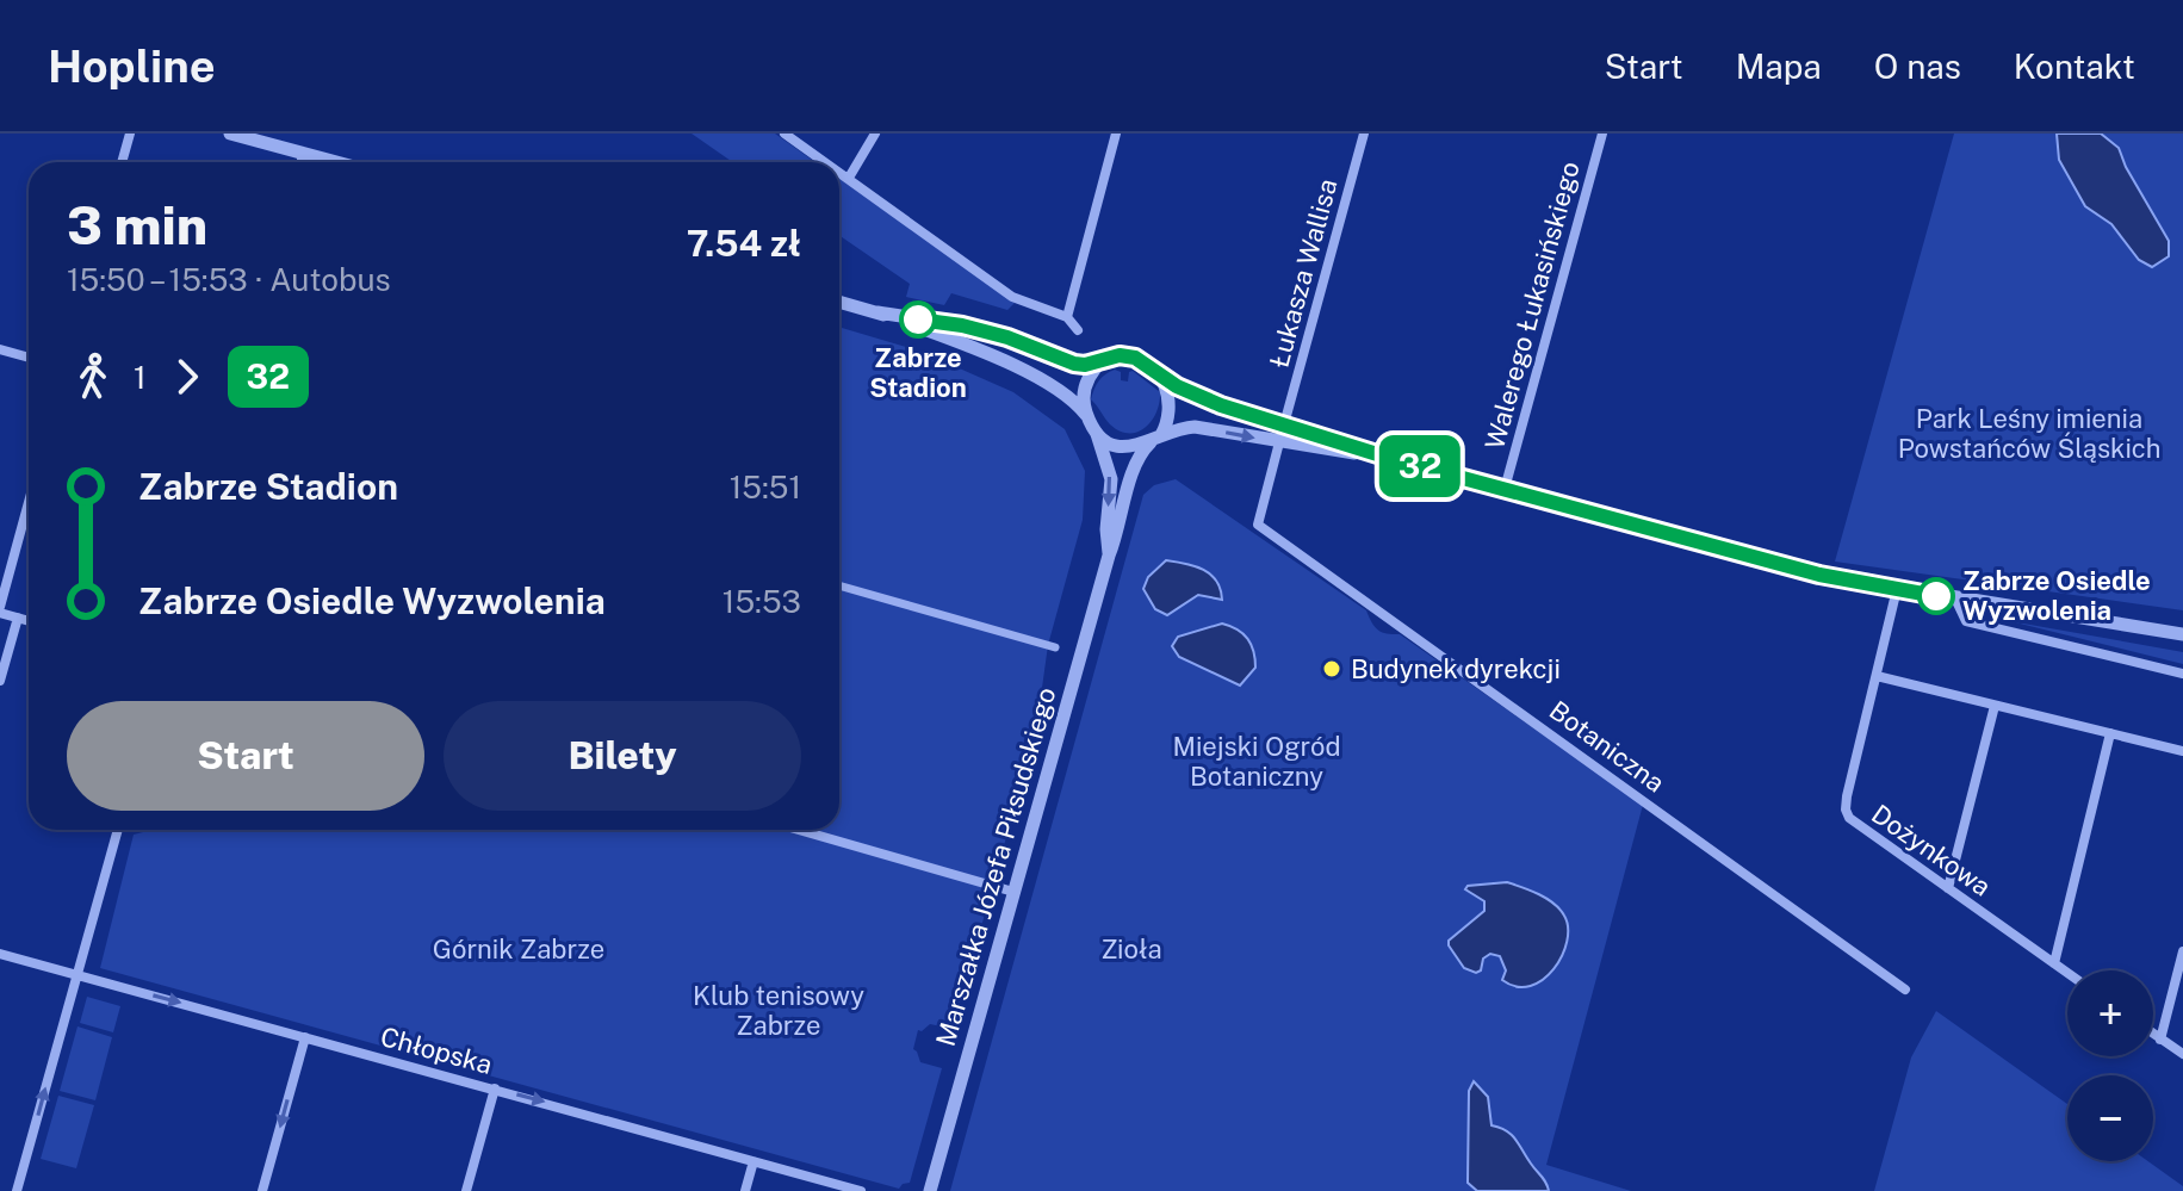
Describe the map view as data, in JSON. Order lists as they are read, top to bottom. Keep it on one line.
{"streets":{"street":["Łukasza Wallisa","Walerego Łukasińskiego","Botaniczna","Dożynkowa","Marszałka Józefa Piłsudskiego","Chłopska"]},"one_way":["Chłopska"],"parks":["Park Leśny imienia Powstańców Śląskich","Miejski Ogród Botaniczny","Górnik Zabrze","Zioła","Klub tenisowy Zabrze"],"places":["Zabrze Stadion","Zabrze Osiedle Wyzwolenia","Budynek dyrekcji"],"lines":["bus line 32"],"page":{"header":"Hopline","nav":["Start","Mapa","O nas","Kontakt"],"on_map":"32","heading":["3 min","15:50 – 15:53 · Autobus","7.54 zł"],"legs":["1","32"],"list":[{"name":"Zabrze Stadion","value":"15:51"},{"name":"Zabrze Osiedle Wyzwolenia","value":"15:53"}],"buttons":["Start","Bilety"],"map_buttons":["+","−"]}}
